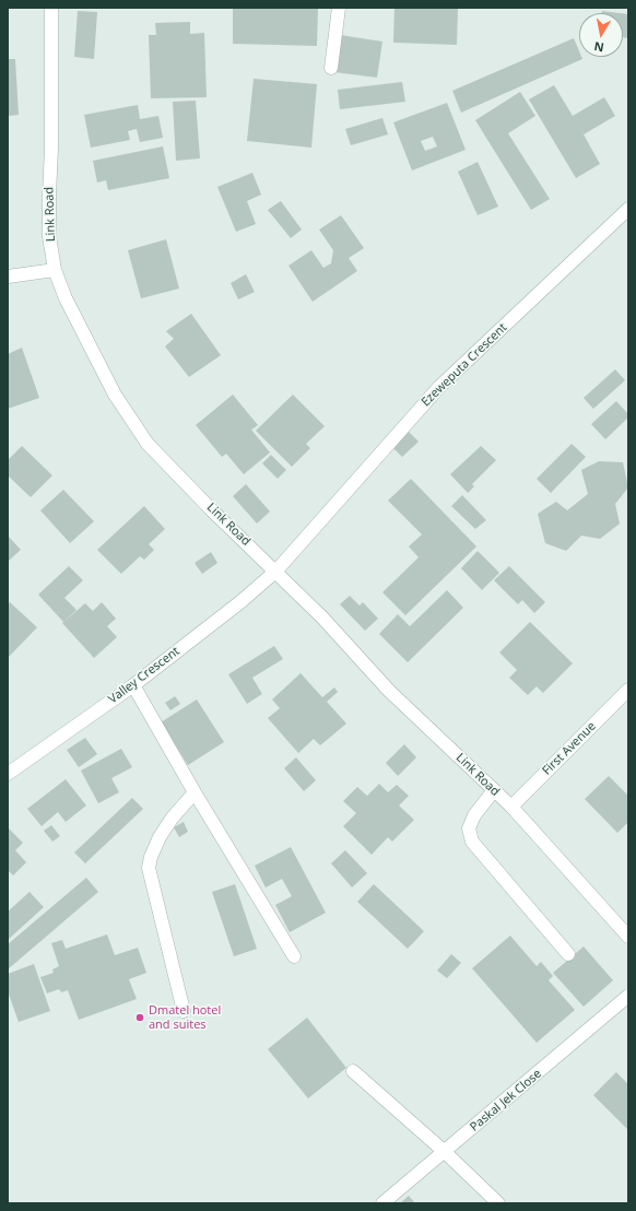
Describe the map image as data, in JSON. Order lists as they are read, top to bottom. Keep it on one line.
{"streets":{"street":["Link Road","Ezeweputa Crescent","Valley Crescent","First Avenue","Paskal Jek Close"]},"crossings":[["Link Road","Ezeweputa Crescent"],["Link Road","Valley Crescent"],["Link Road","First Avenue"],["Ezeweputa Crescent","Valley Crescent"]],"places":["Dmatel hotel and suites"],"north":"bottom"}
